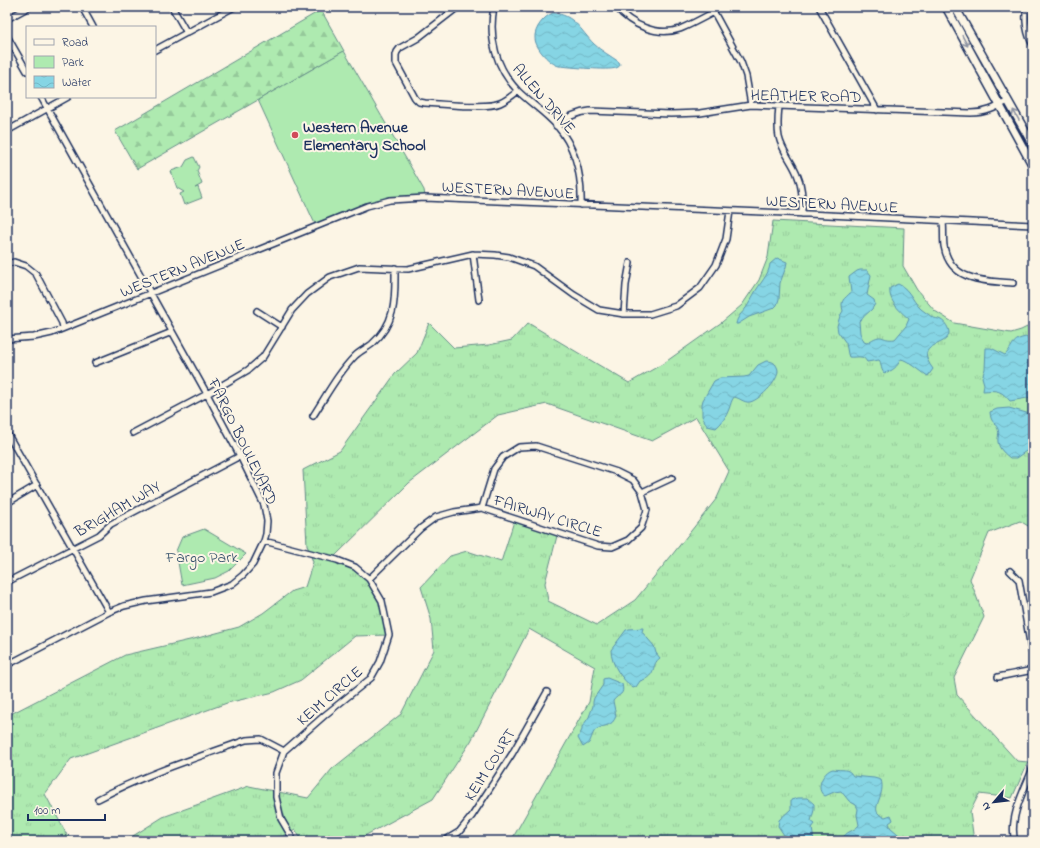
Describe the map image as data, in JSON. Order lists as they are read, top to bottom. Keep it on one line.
{"streets":{"street":["HEATHER ROAD","ALLEN DRIVE","WESTERN AVENUE","FARGO BOULEVARD","BRIGHAM WAY","FAIRWAY CIRCLE","KEIM CIRCLE","KEIM COURT"]},"crossings":[["HEATHER ROAD","ALLEN DRIVE"],["ALLEN DRIVE","WESTERN AVENUE"],["WESTERN AVENUE","FARGO BOULEVARD"],["FARGO BOULEVARD","BRIGHAM WAY"],["FARGO BOULEVARD","KEIM CIRCLE"],["FAIRWAY CIRCLE","KEIM CIRCLE"]],"parks":["Fargo Park"],"places":["Western Avenue Elementary School"],"legend":["Road","Park","Water"],"scale_bar":"100 m","north":"bottom left"}
